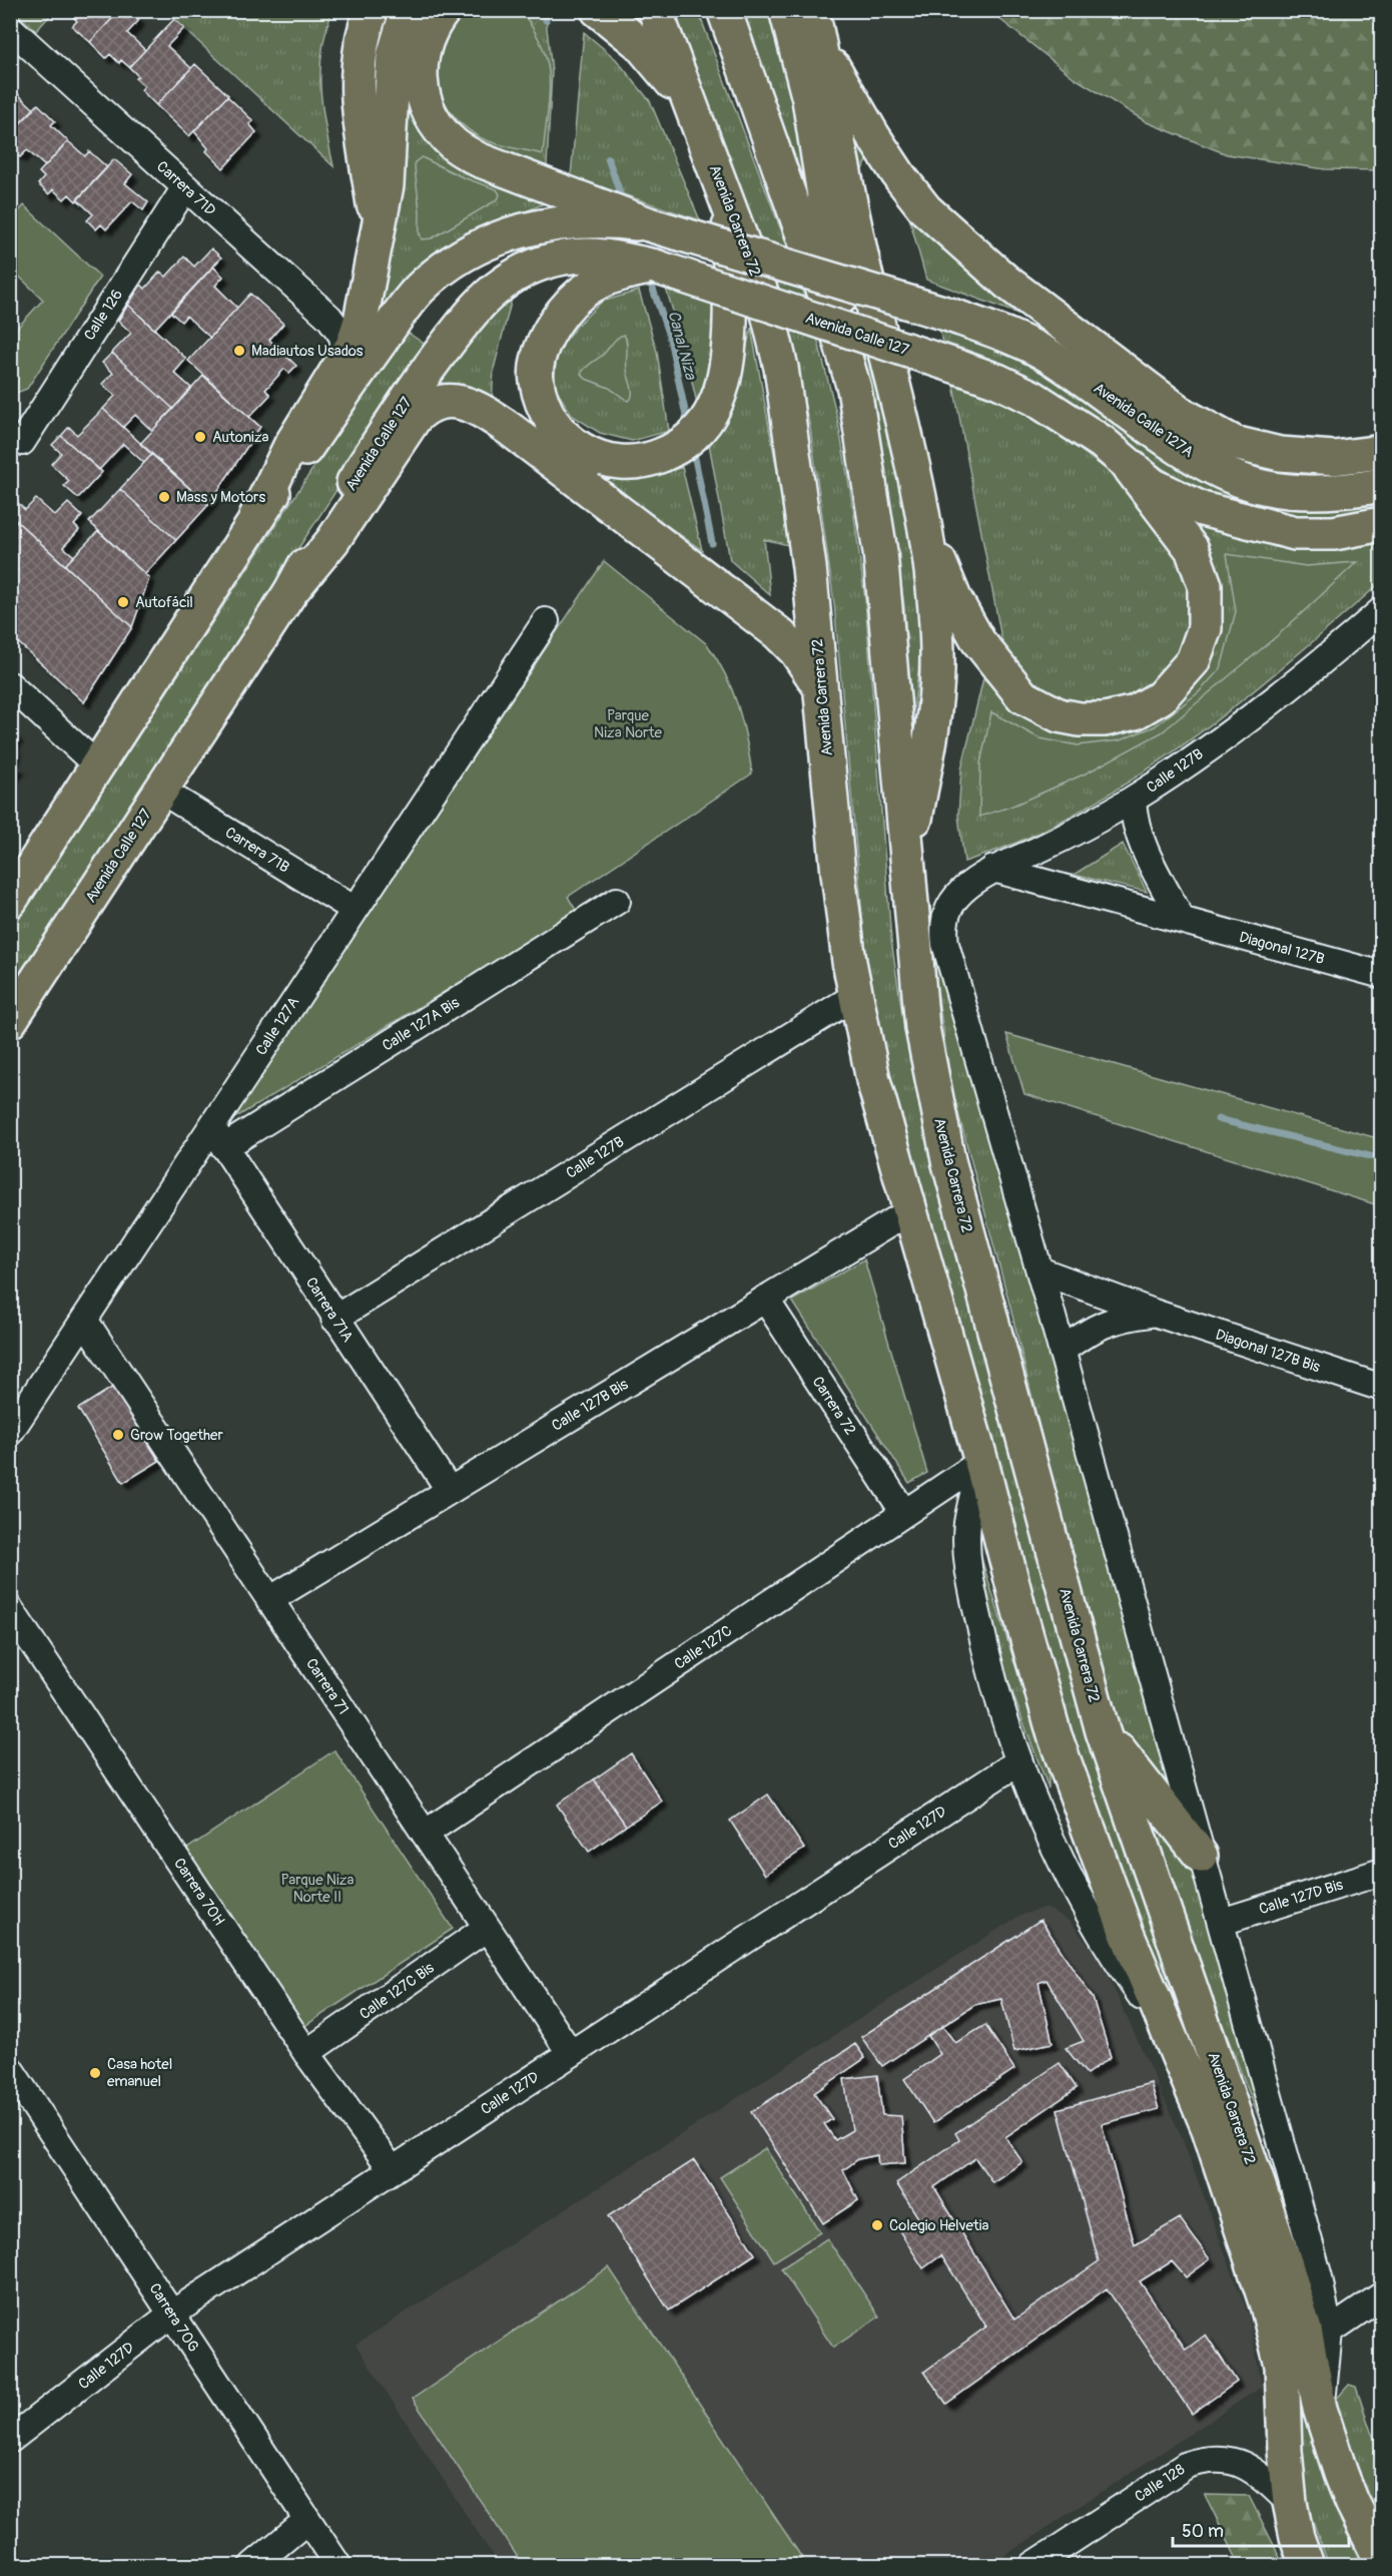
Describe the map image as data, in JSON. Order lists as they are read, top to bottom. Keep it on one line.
{"streets":{"main road":["Avenida Carrera 72","Avenida Calle 127","Avenida Calle 127A"],"street":["Carrera 71D","Calle 126","Calle 127B","Carrera 71B","Diagonal 127B","Calle 127A Bis","Calle 127A","Carrera 71A","Diagonal 127B Bis","Calle 127B Bis","Carrera 72","Calle 127C","Carrera 71","Calle 127D","Carrera 70H","Calle 127D Bis","Calle 127C Bis","Carrera 70G","Calle 128"]},"crossings":[["Carrera 71D","Calle 126"],["Avenida Carrera 72","Calle 127B"],["Avenida Carrera 72","Diagonal 127B Bis"],["Avenida Carrera 72","Calle 127B Bis"],["Avenida Carrera 72","Calle 127C"],["Avenida Carrera 72","Calle 127D"],["Avenida Carrera 72","Calle 127D Bis"],["Avenida Carrera 72","Calle 128"],["Avenida Calle 127","Carrera 71B"],["Calle 127B","Diagonal 127B"],["Calle 127B","Carrera 71A"],["Carrera 71B","Calle 127A"],["Calle 127A Bis","Calle 127A"],["Calle 127A Bis","Carrera 71A"],["Calle 127A","Carrera 71A"],["Calle 127A","Carrera 71"],["Carrera 71A","Calle 127B Bis"],["Calle 127B Bis","Carrera 72"],["Calle 127B Bis","Carrera 71"],["Carrera 72","Calle 127C"],["Calle 127C","Carrera 71"],["Carrera 71","Calle 127D"],["Carrera 71","Calle 127C Bis"],["Calle 127D","Carrera 70H"],["Calle 127D","Carrera 70G"],["Carrera 70H","Calle 127C Bis"]],"water":["Canal Niza"],"parks":["Parque Niza Norte","Parque Niza Norte II"],"places":["Madiautos Usados","Autoniza","Mass y Motors","Autofácil","Grow Together","Casa hotel emanuel","Colegio Helvetia"],"scale_bar":"50 m"}
